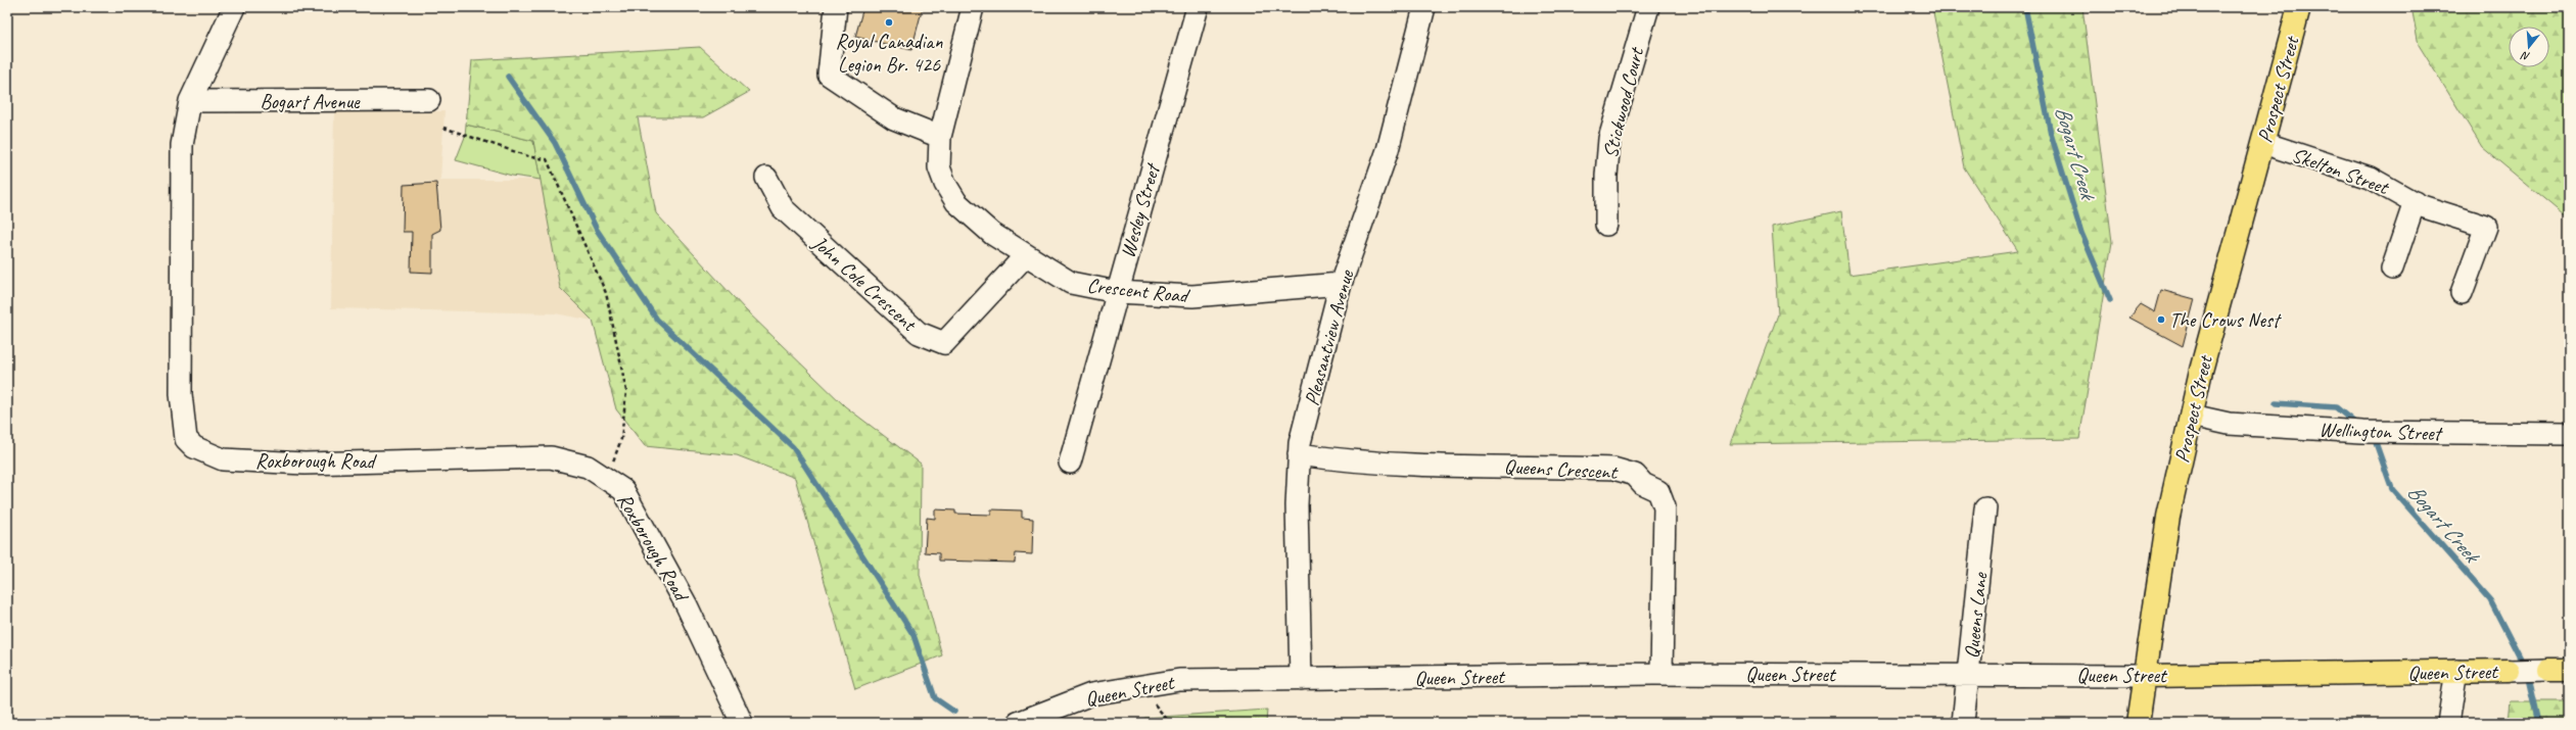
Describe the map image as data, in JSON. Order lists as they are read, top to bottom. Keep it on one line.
{"streets":{"main road":["Prospect Street","Queen Street"],"street":["Bogart Avenue","Stickwood Court","Skelton Street","Wesley Street","John Cole Crescent","Crescent Road","Pleasantview Avenue","Wellington Street","Roxborough Road","Queens Crescent","Queens Lane"]},"crossings":[["Prospect Street","Skelton Street"],["Prospect Street","Wellington Street"],["Prospect Street","Queen Street"],["Bogart Avenue","Roxborough Road"],["Wesley Street","Crescent Road"],["John Cole Crescent","Crescent Road"],["Crescent Road","Pleasantview Avenue"],["Pleasantview Avenue","Queens Crescent"],["Pleasantview Avenue","Queen Street"],["Queens Crescent","Queen Street"],["Queens Lane","Queen Street"]],"water":["Bogart Creek"],"places":["Royal Canadian Legion Br. 426","The Crows Nest"],"north":"bottom"}
